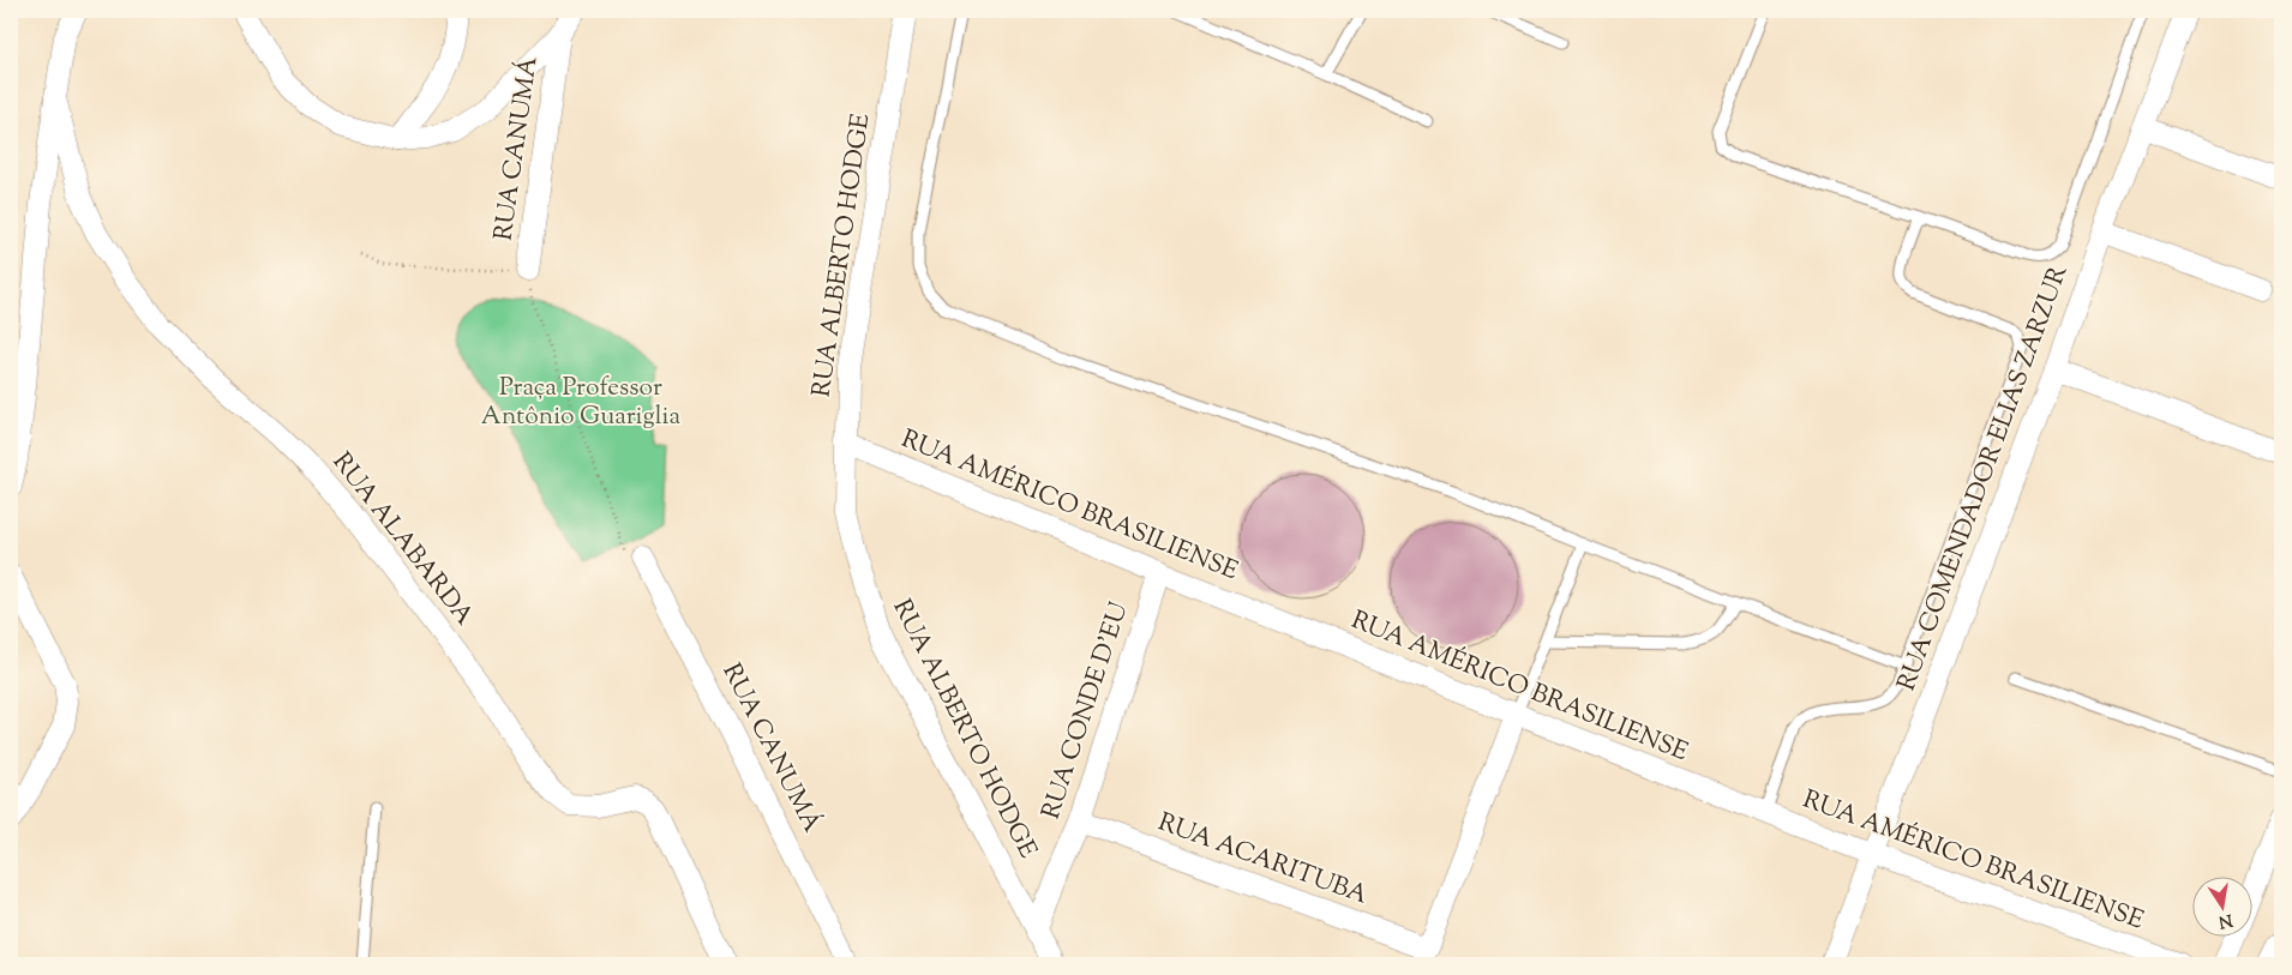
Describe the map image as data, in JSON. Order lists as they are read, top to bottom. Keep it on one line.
{"streets":{"street":["RUA CANUMÁ","RUA ALBERTO HODGE","RUA COMENDADOR ELIAS ZARZUR","RUA AMÉRICO BRASILIENSE","RUA ALABARDA","RUA CONDE D'EU","RUA ACARITUBA"]},"crossings":[["RUA ALBERTO HODGE","RUA AMÉRICO BRASILIENSE"],["RUA ALBERTO HODGE","RUA CONDE D'EU"],["RUA COMENDADOR ELIAS ZARZUR","RUA AMÉRICO BRASILIENSE"],["RUA AMÉRICO BRASILIENSE","RUA CONDE D'EU"],["RUA CONDE D'EU","RUA ACARITUBA"]],"parks":["Praça Professor Antônio Guariglia"],"north":"bottom"}
